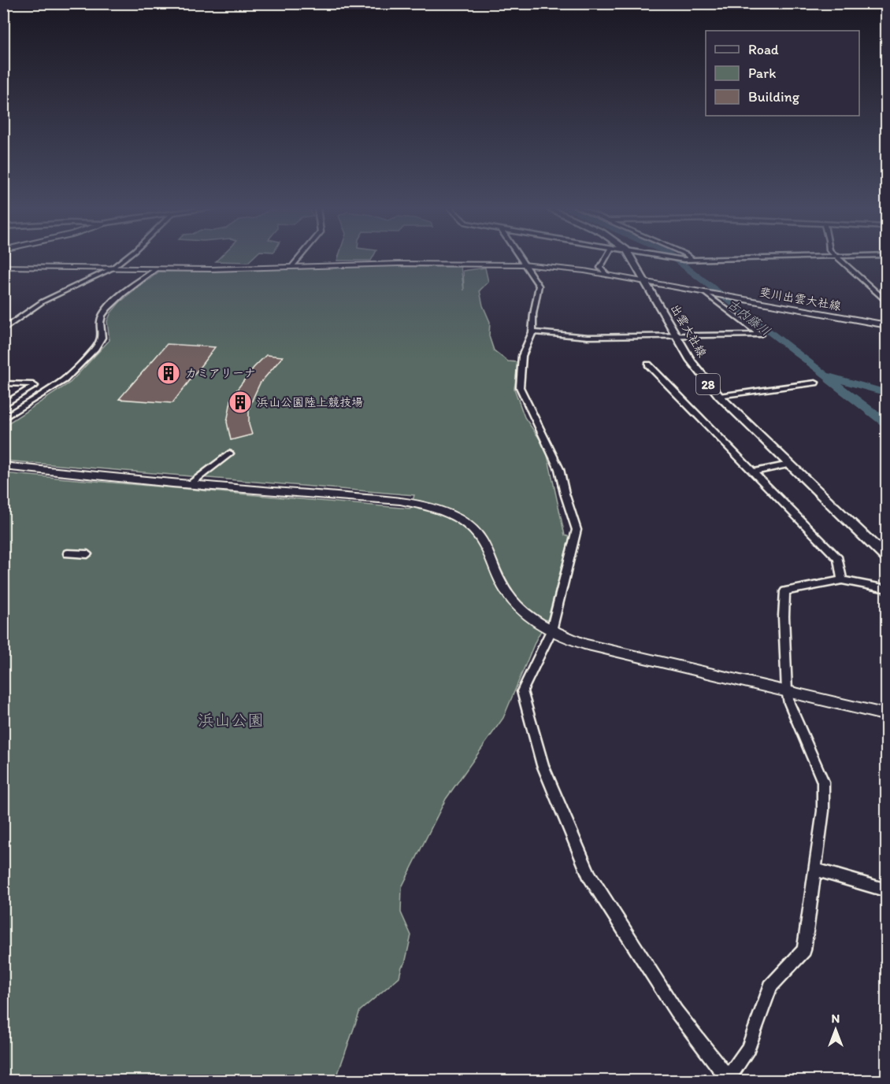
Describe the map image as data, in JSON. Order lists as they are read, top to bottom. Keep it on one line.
{"streets":{"main road":["斐川出雲大社線","出雲大社線","28"]},"crossings":[["斐川出雲大社線","出雲大社線"]],"water":["古内藤川"],"parks":["浜山公園"],"places":{"building":["カミアリーナ","浜山公園陸上競技場"]},"legend":["Road","Park","Building"],"north":"top"}
